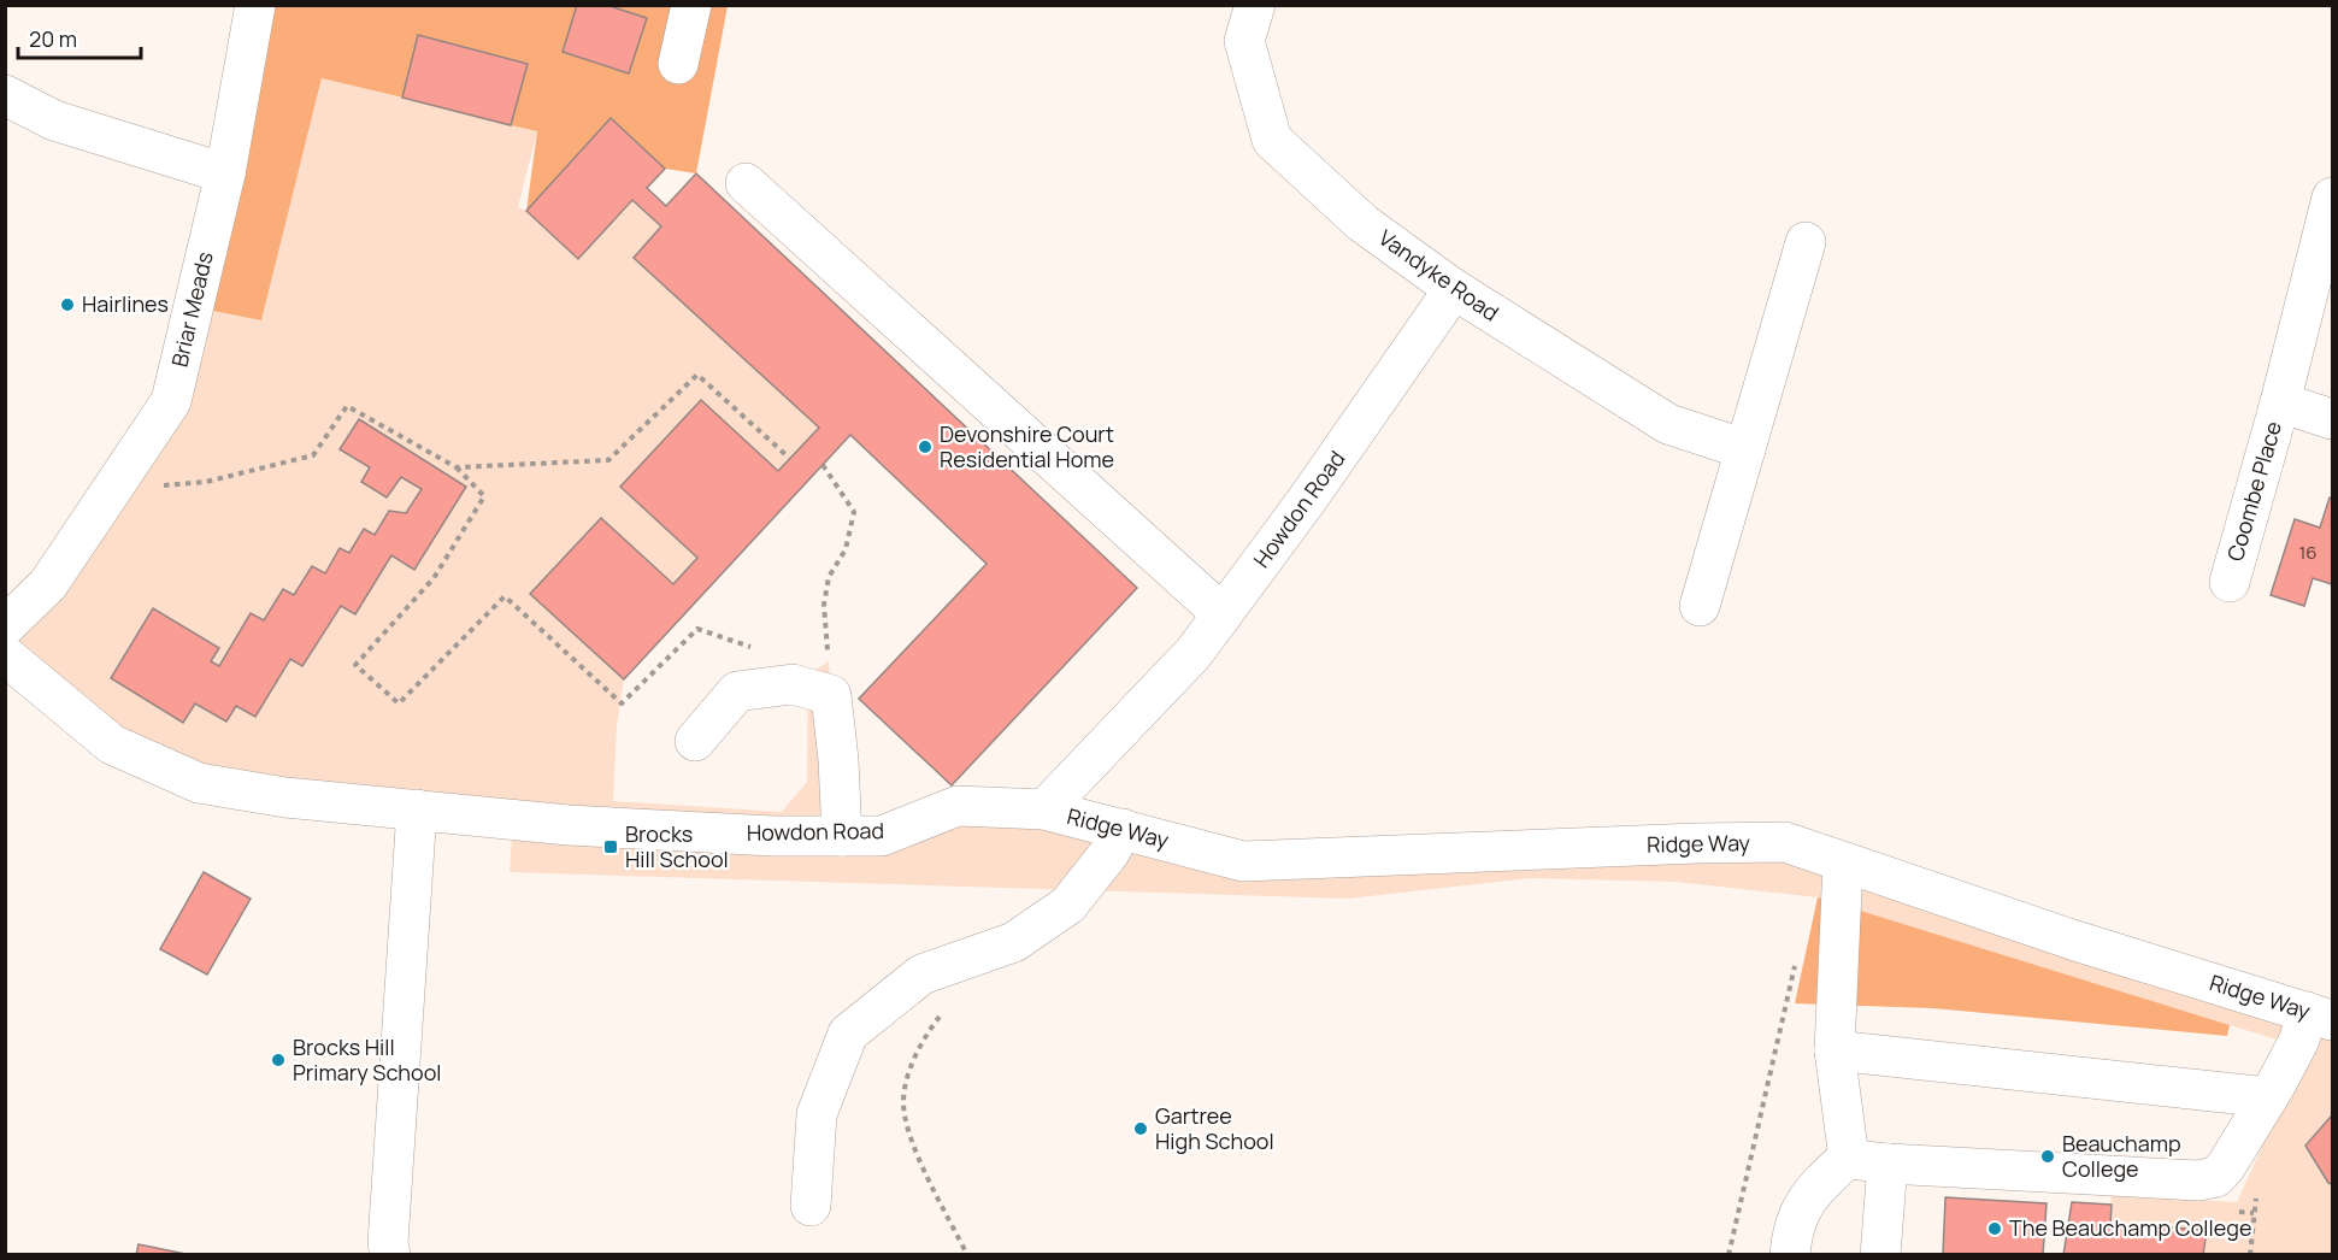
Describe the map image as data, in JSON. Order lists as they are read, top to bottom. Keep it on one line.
{"streets":{"street":["Vandyke Road","Briar Meads","Coombe Place","Howdon Road","Ridge Way"]},"crossings":[["Vandyke Road","Howdon Road"],["Howdon Road","Ridge Way"]],"places":{"other":["Hairlines","Devonshire Court Residential Home","Brocks Hill Primary School","Gartree High School","Beauchamp College","The Beauchamp College"],"transit":["Brocks Hill School"]},"house_numbers":["16"],"scale_bar":"20 m"}
